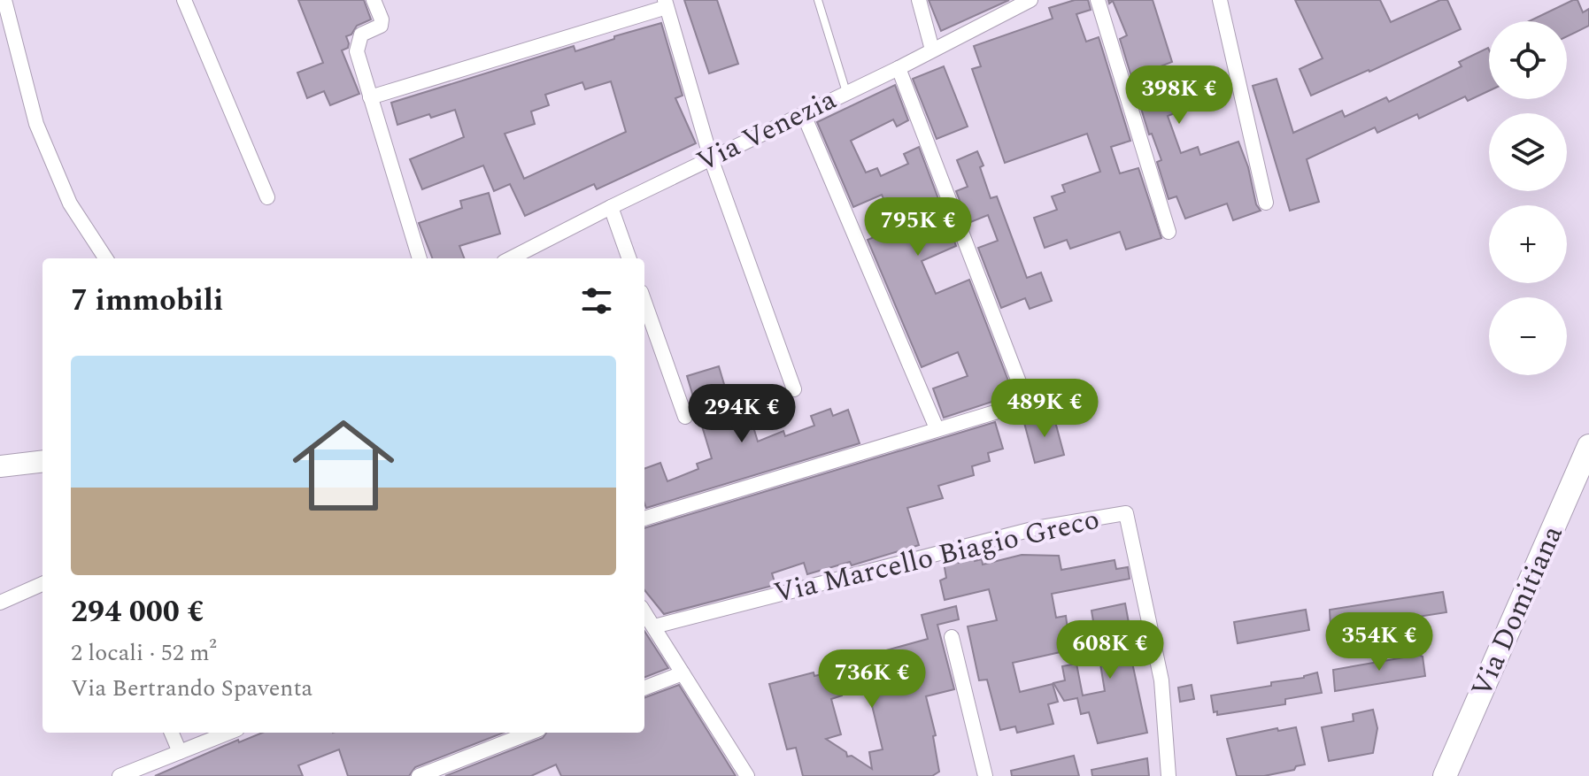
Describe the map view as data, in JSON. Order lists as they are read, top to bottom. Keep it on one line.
{"streets":{"main road":["Via Domitiana"],"street":["Via Venezia","Via Marcello Biagio Greco"]},"page":{"map_buttons":["+","−"],"price":["398K €","795K €","489K €","294K €","354K €","608K €","736K €"],"heading":"7 immobili","list":[{"name":"294 000 €","note":"2 locali · 52 m² · Via Bertrando Spaventa"}]}}
